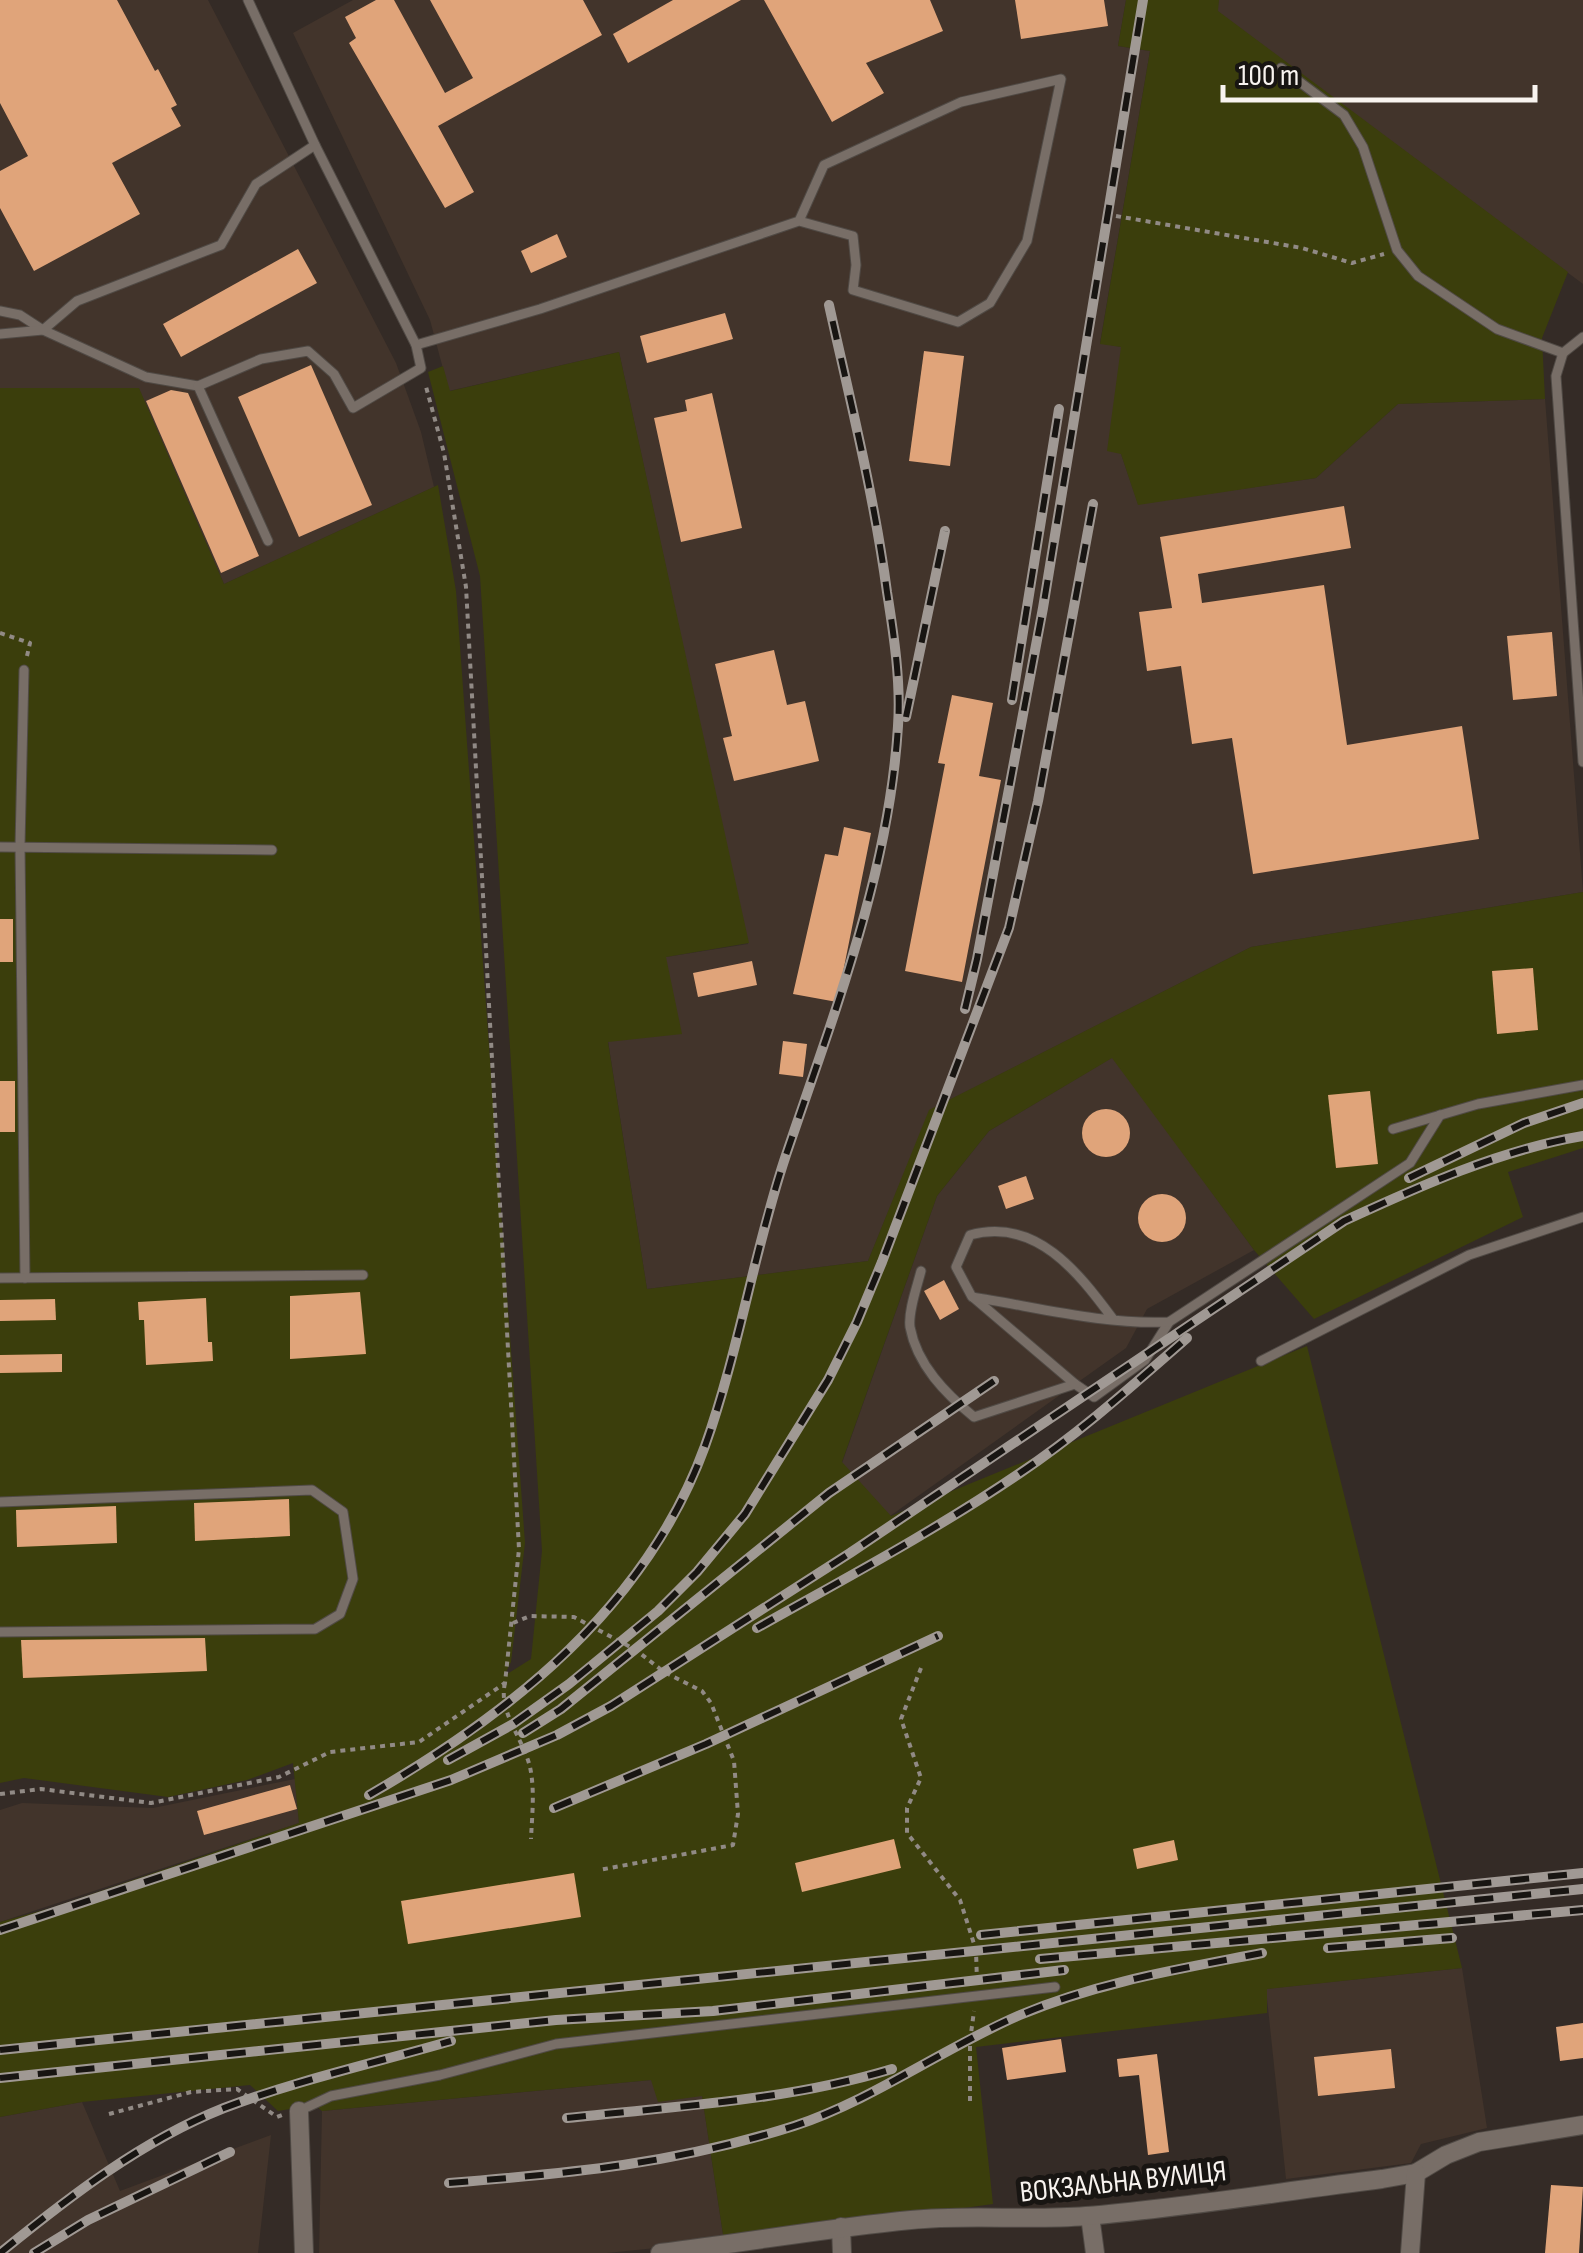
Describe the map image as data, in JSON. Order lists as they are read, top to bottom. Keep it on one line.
{"streets":{"street":["ВОКЗАЛЬНА ВУЛИЦЯ"]},"scale_bar":"100 m"}
